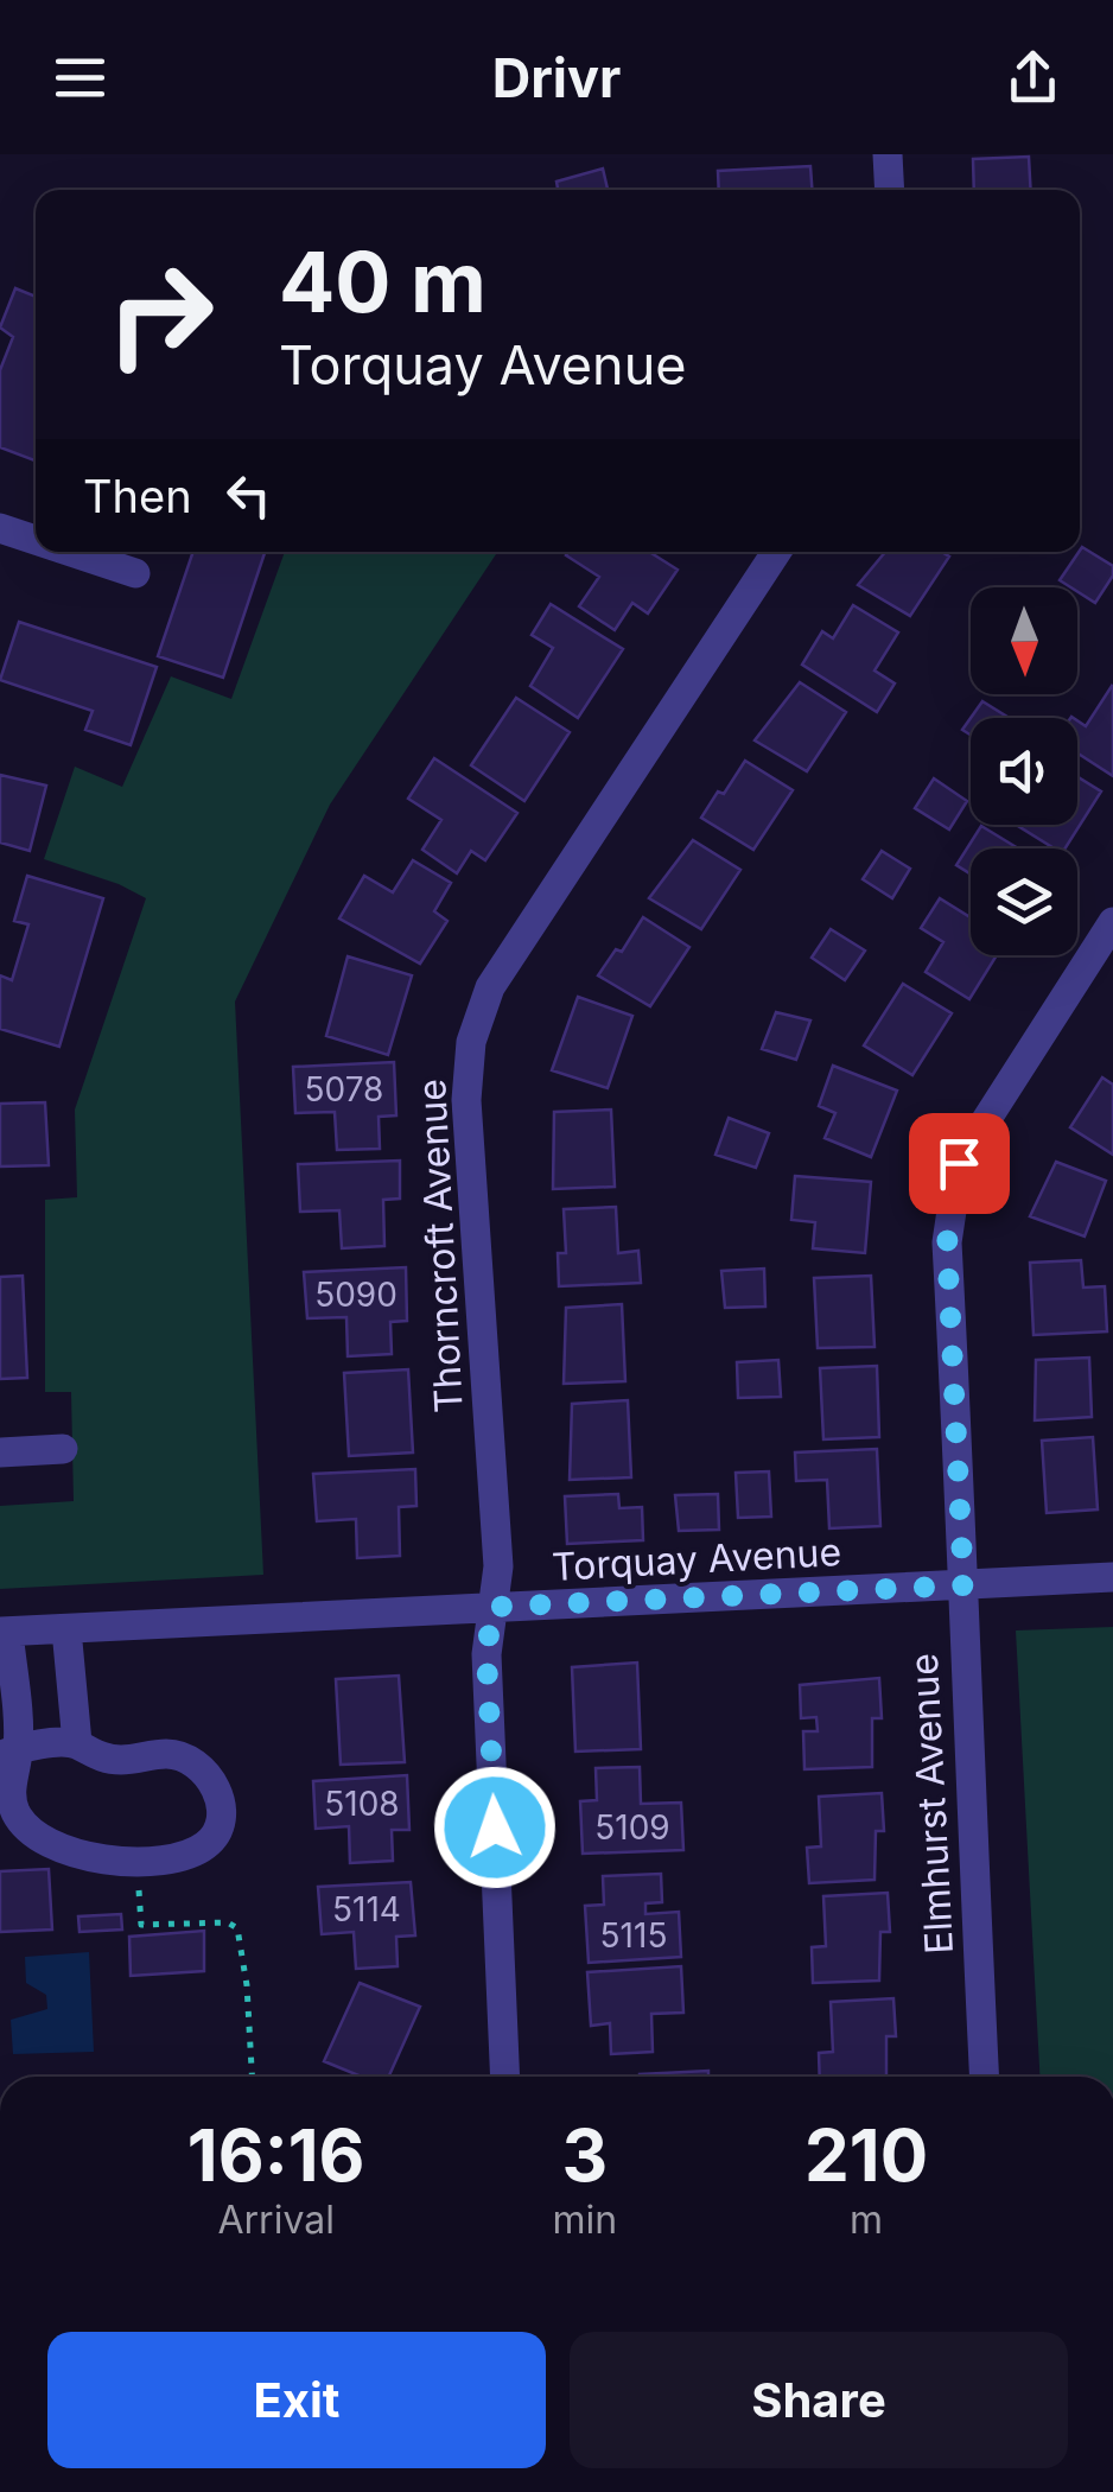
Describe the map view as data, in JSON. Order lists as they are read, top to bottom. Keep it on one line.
{"streets":{"street":["Thorncroft Avenue","Torquay Avenue","Elmhurst Avenue"]},"crossings":[["Thorncroft Avenue","Torquay Avenue"],["Torquay Avenue","Elmhurst Avenue"]],"house_numbers":["5078","5090","5108","5109","5114","5115"],"north":"bottom","page":{"header":"Drivr","turn":["40 m","Torquay Avenue"],"then":"Then","eta":["16:16","Arrival","3","min","210","m"],"buttons":["Exit","Share"]}}
